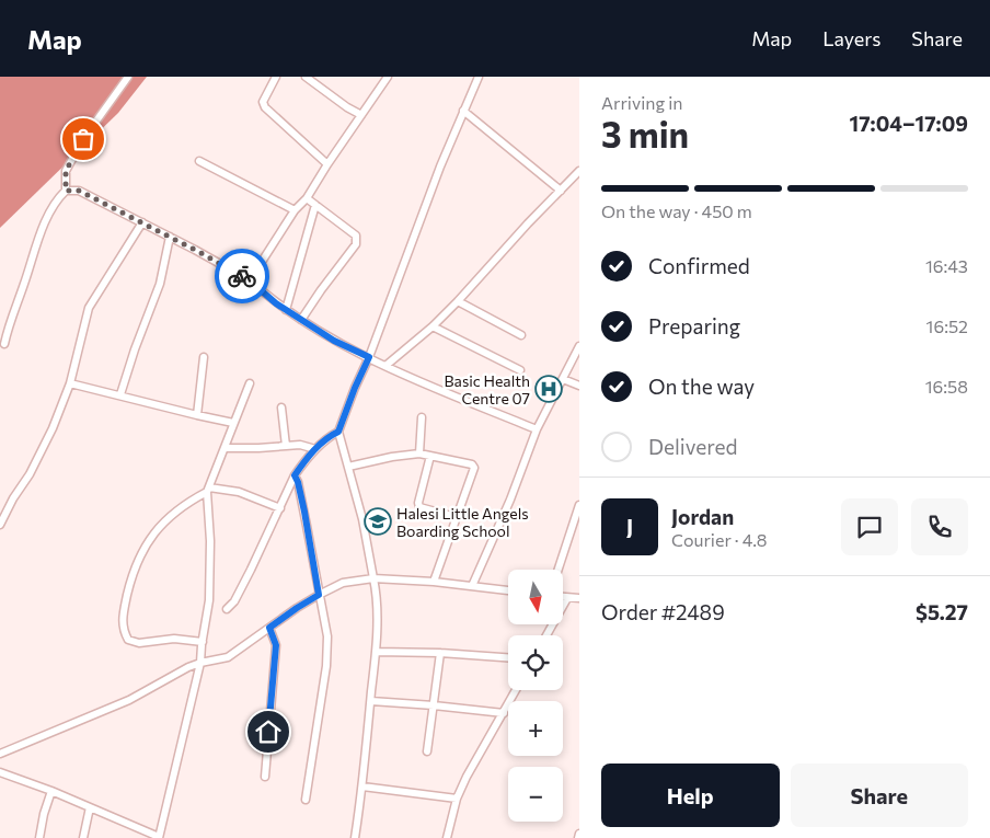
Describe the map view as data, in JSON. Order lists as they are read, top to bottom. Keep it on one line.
{"places":{"hospital":["Basic Health Centre 07"],"school or university":["Halesi Little Angels Boarding School"]},"north":"bottom","page":{"header":"Map","nav":["Map","Layers","Share"],"heading":["3 min","Arriving in","17:04–17:09"],"panel":["Jordan","Courier · 4.8","Order #2489","$5.27"],"bar":"On the way · 450 m","list":[["Confirmed","16:43"],["Preparing","16:52"],["On the way","16:58"],"Delivered"],"round":"J","map_buttons":["+","−"],"buttons":["Help","Share"]}}
